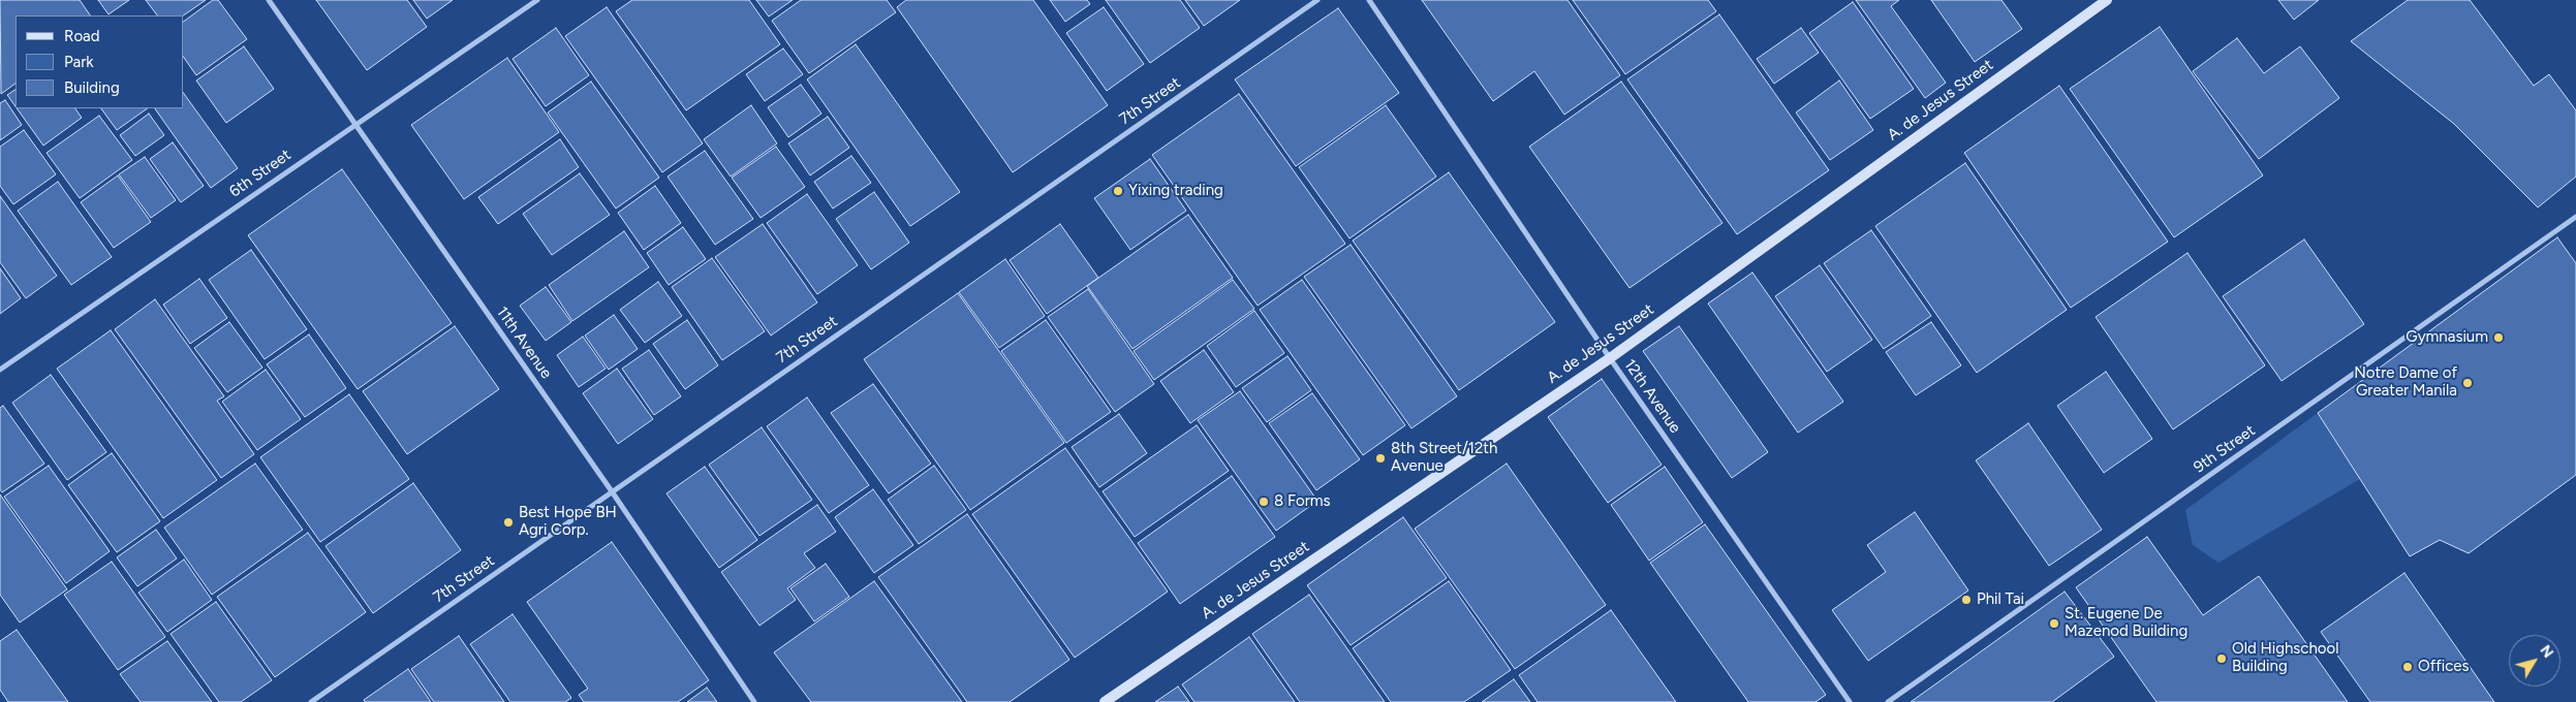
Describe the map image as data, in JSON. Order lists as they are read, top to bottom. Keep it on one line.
{"streets":{"main road":["A. de Jesus Street"],"street":["7th Street","6th Street","11th Avenue","12th Avenue","9th Street"]},"crossings":[["A. de Jesus Street","12th Avenue"],["7th Street","11th Avenue"],["6th Street","11th Avenue"]],"places":["Yixing trading","Gymnasium","Notre Dame of Greater Manila","8th Street/12th Avenue","8 Forms","Best Hope BH Agri Corp.","Phil Tai","St. Eugene De Mazenod Building","Old Highschool Building","Offices"],"legend":["Road","Park","Building"],"north":"top right"}
